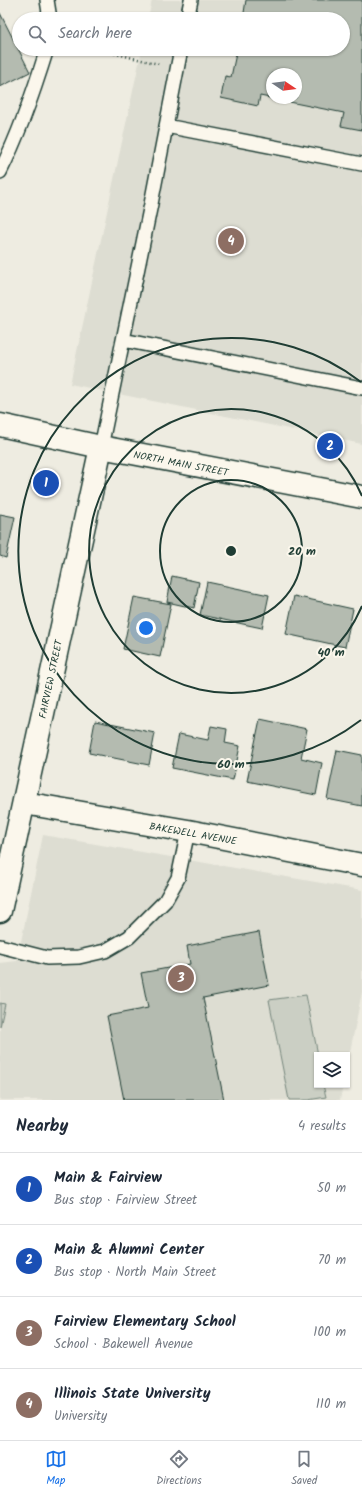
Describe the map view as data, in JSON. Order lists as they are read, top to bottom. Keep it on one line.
{"streets":{"street":["NORTH MAIN STREET","FAIRVIEW STREET","BAKEWELL AVENUE"]},"crossings":[["NORTH MAIN STREET","FAIRVIEW STREET"],["FAIRVIEW STREET","BAKEWELL AVENUE"]],"north":"right","page":{"search":"Search here","pins":["4","2","1","3"],"heading":["Nearby","4 results"],"list":[{"mark":"1","name":"Main & Fairview","note":"Bus stop · Fairview Street","value":"50 m"},{"mark":"2","name":"Main & Alumni Center","note":"Bus stop · North Main Street","value":"70 m"},{"mark":"3","name":"Fairview Elementary School","note":"School · Bakewell Avenue","value":"100 m"},{"mark":"4","name":"Illinois State University","note":"University","value":"110 m"}],"nav":["Map","Directions","Saved"]},"rings":["20 m","40 m","60 m"]}
